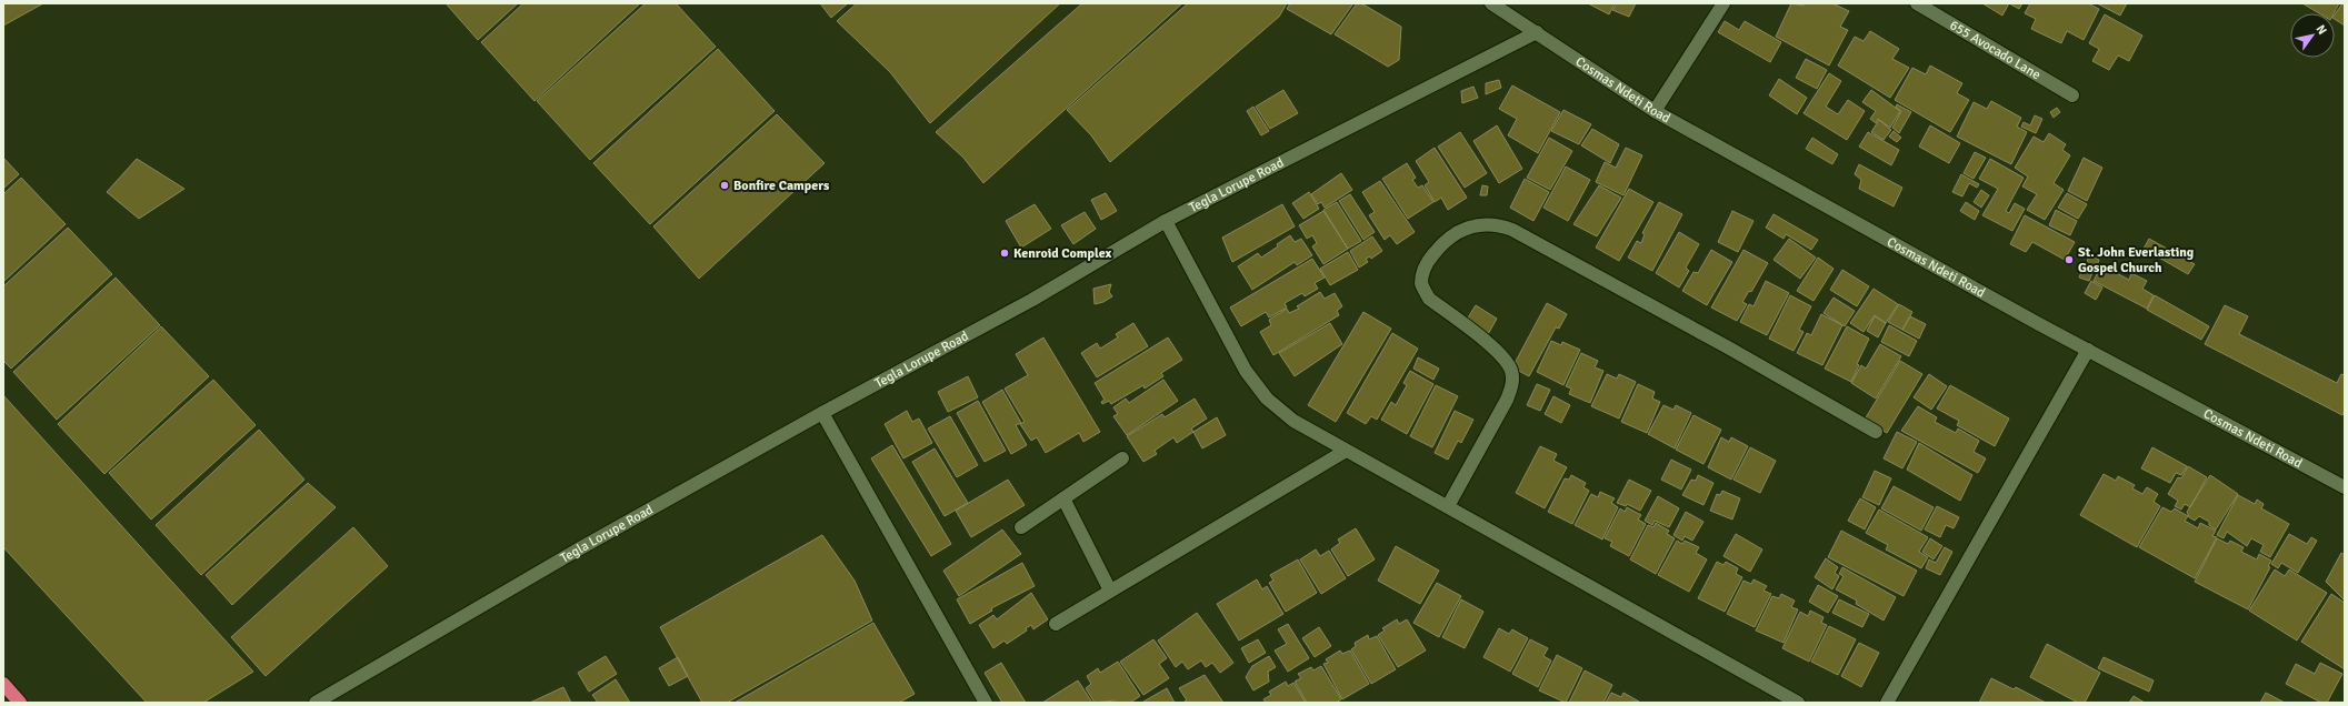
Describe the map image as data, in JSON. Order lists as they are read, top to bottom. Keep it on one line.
{"streets":{"street":["655 Avocado Lane","Cosmas Ndeti Road","Tegla Lorupe Road"]},"crossings":[["Cosmas Ndeti Road","Tegla Lorupe Road"]],"places":["Bonfire Campers","Kenroid Complex","St. John Everlasting Gospel Church"],"north":"top right"}
